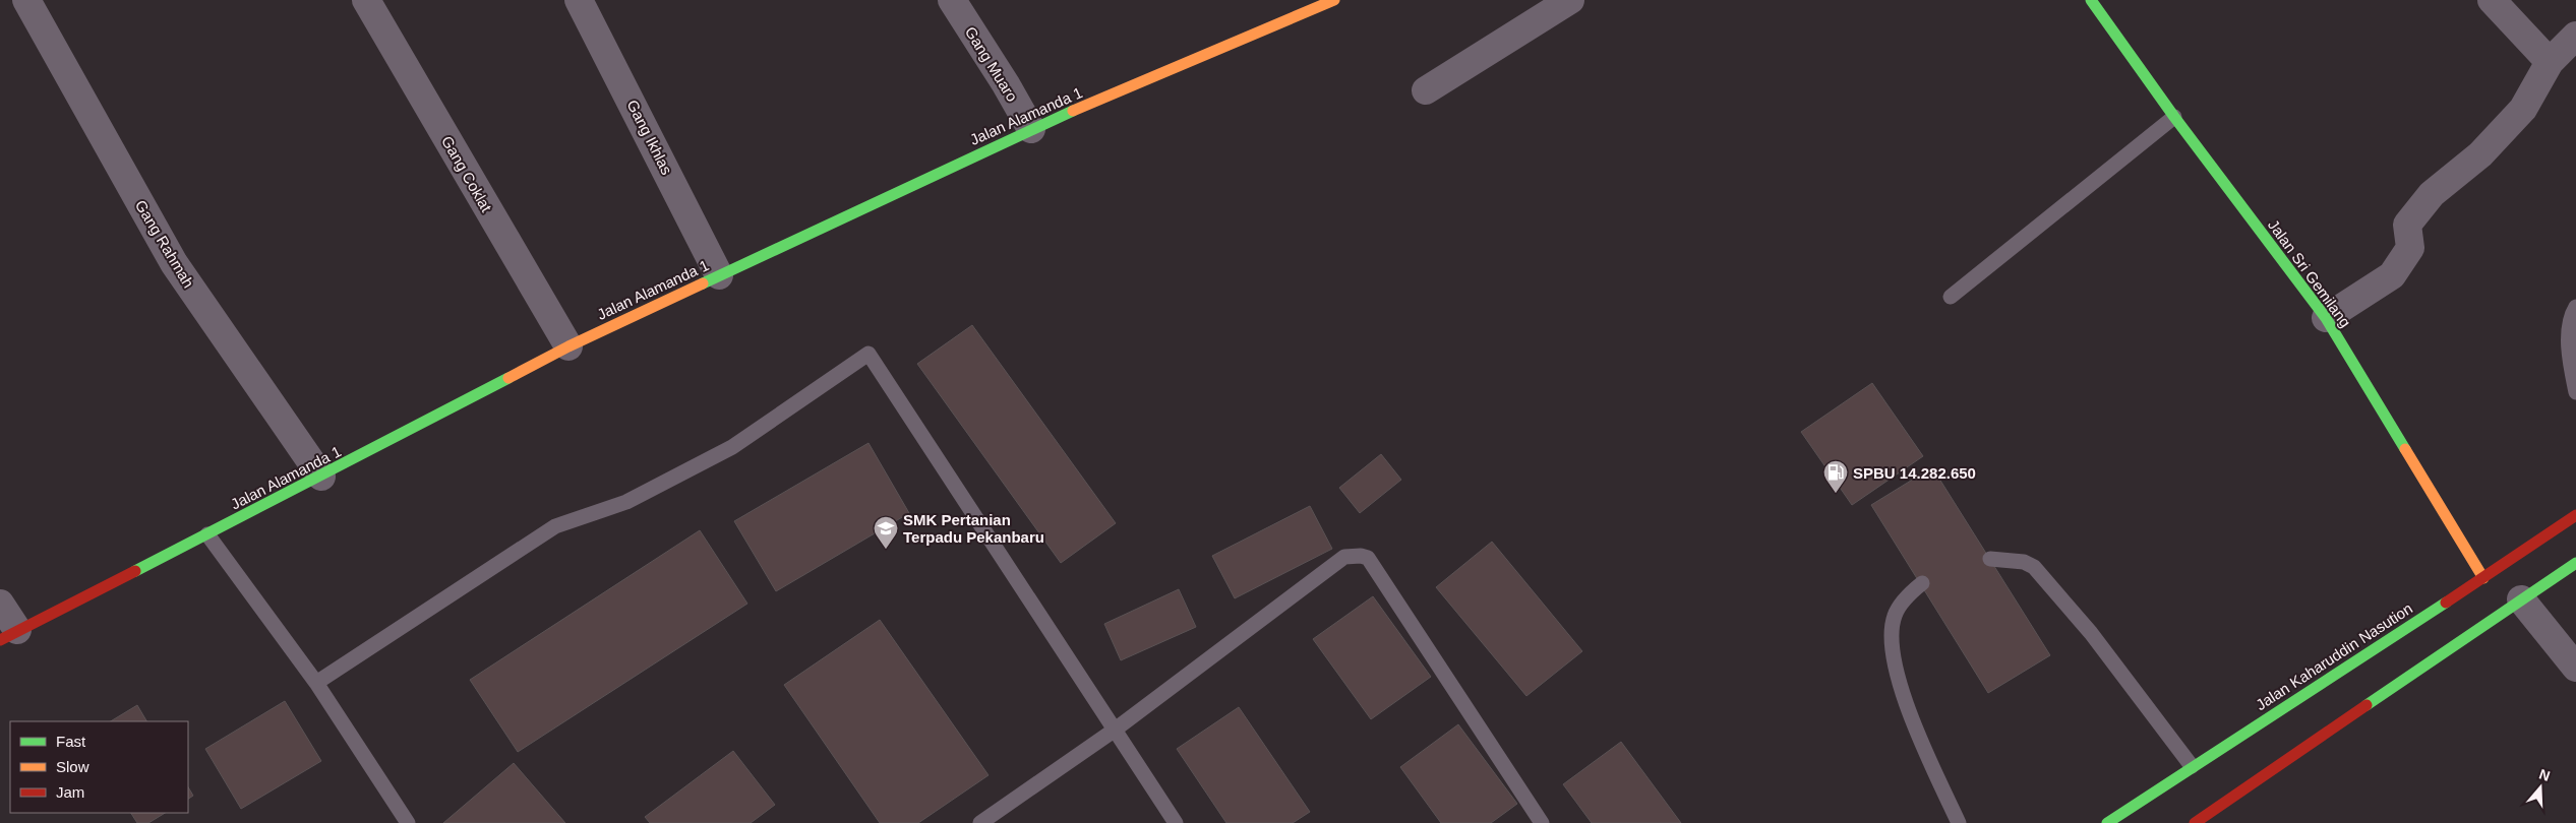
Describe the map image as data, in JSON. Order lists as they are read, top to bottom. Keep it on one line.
{"streets":{"main road":["Jalan Alamanda 1","Jalan Sri Gemilang","Jalan Kaharuddin Nasution"],"street":["Gang Muaro","Gang Ikhlas","Gang Coklat","Gang Rahmah"]},"crossings":[["Gang Muaro","Jalan Alamanda 1"],["Jalan Alamanda 1","Gang Ikhlas"],["Jalan Alamanda 1","Gang Coklat"],["Jalan Alamanda 1","Gang Rahmah"],["Jalan Sri Gemilang","Jalan Kaharuddin Nasution"]],"places":{"fuel station":["SPBU 14.282.650"],"school or university":["SMK Pertanian Terpadu Pekanbaru"]},"legend":["Fast","Slow","Jam"],"north":"top"}
